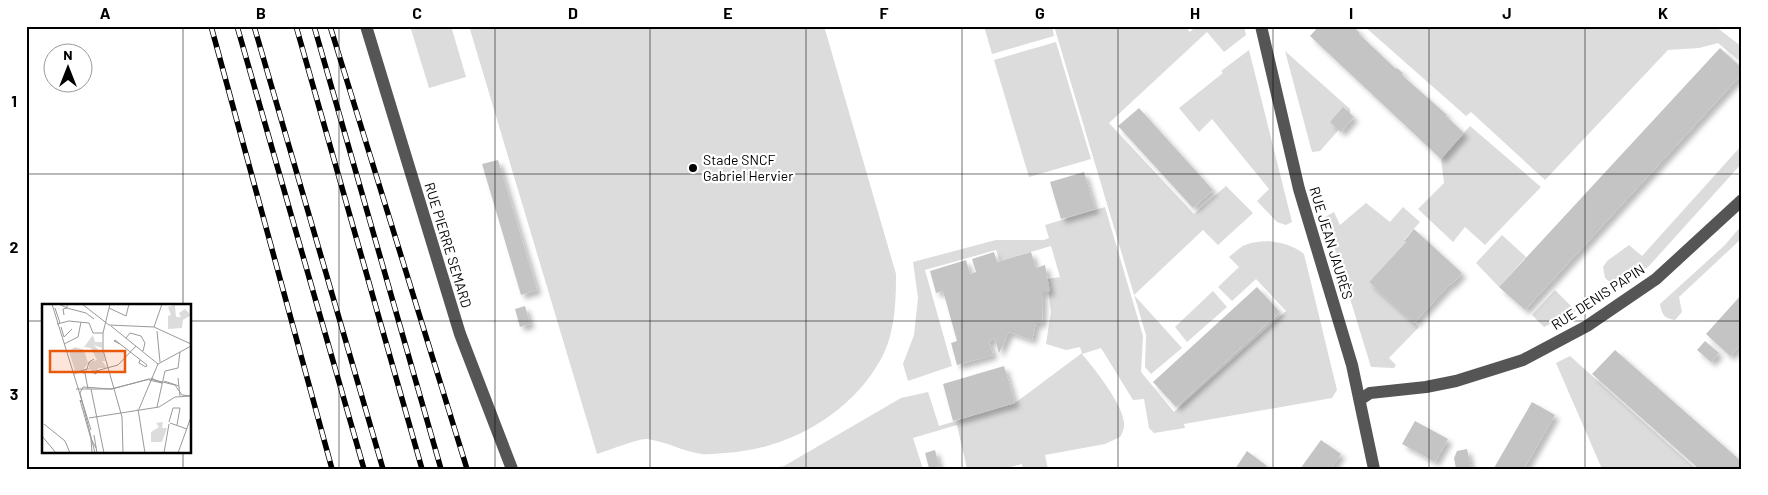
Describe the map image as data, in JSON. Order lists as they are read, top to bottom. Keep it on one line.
{"streets":{"street":["RUE JEAN JAURÈS","RUE PIERRE SEMARD","RUE DENIS PAPIN"]},"crossings":[["RUE JEAN JAURÈS","RUE DENIS PAPIN"]],"places":["Stade SNCF Gabriel Hervier"],"north":"top","grid":{"columns":["A","B","C","D","E","F","G","H","I","J","K"],"rows":["1","2","3"]}}
